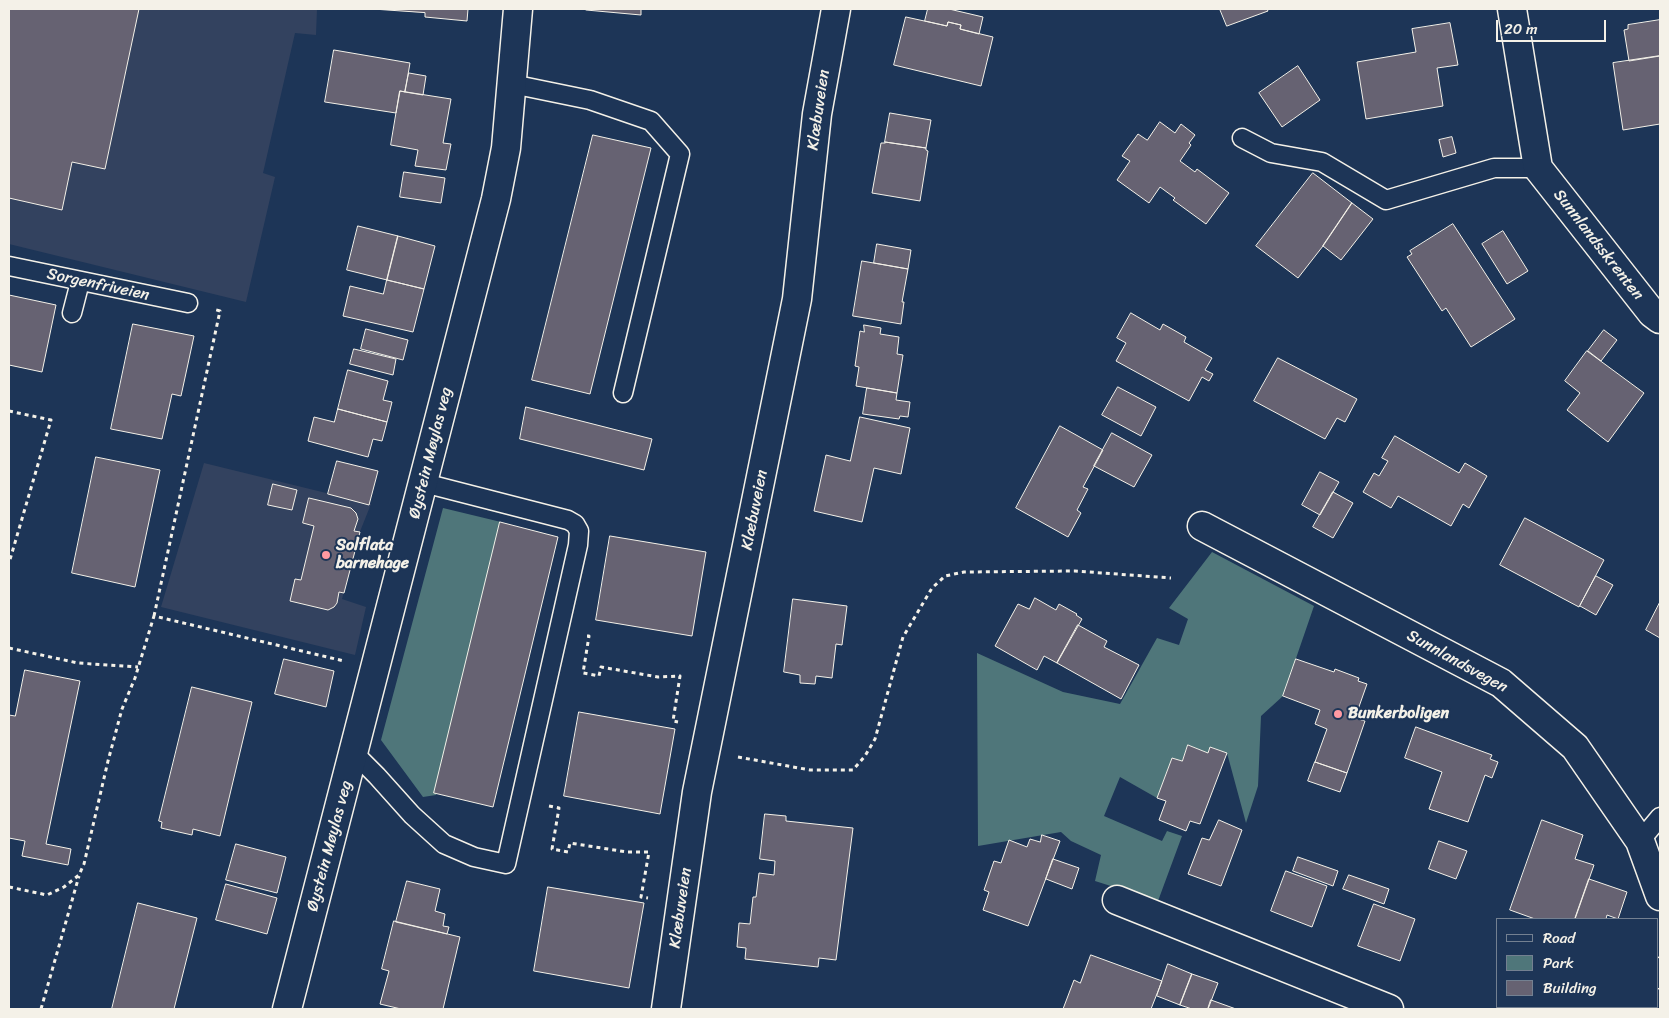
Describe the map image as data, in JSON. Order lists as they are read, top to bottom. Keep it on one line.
{"streets":{"street":["Klæbuveien","Sunnlandsskrenten","Øystein Møylas veg","Sunnlandsvegen"],"lane":["Sorgenfriveien"]},"places":["Solflata barnehage","Bunkerboligen"],"legend":["Road","Park","Building"],"scale_bar":"20 m"}
